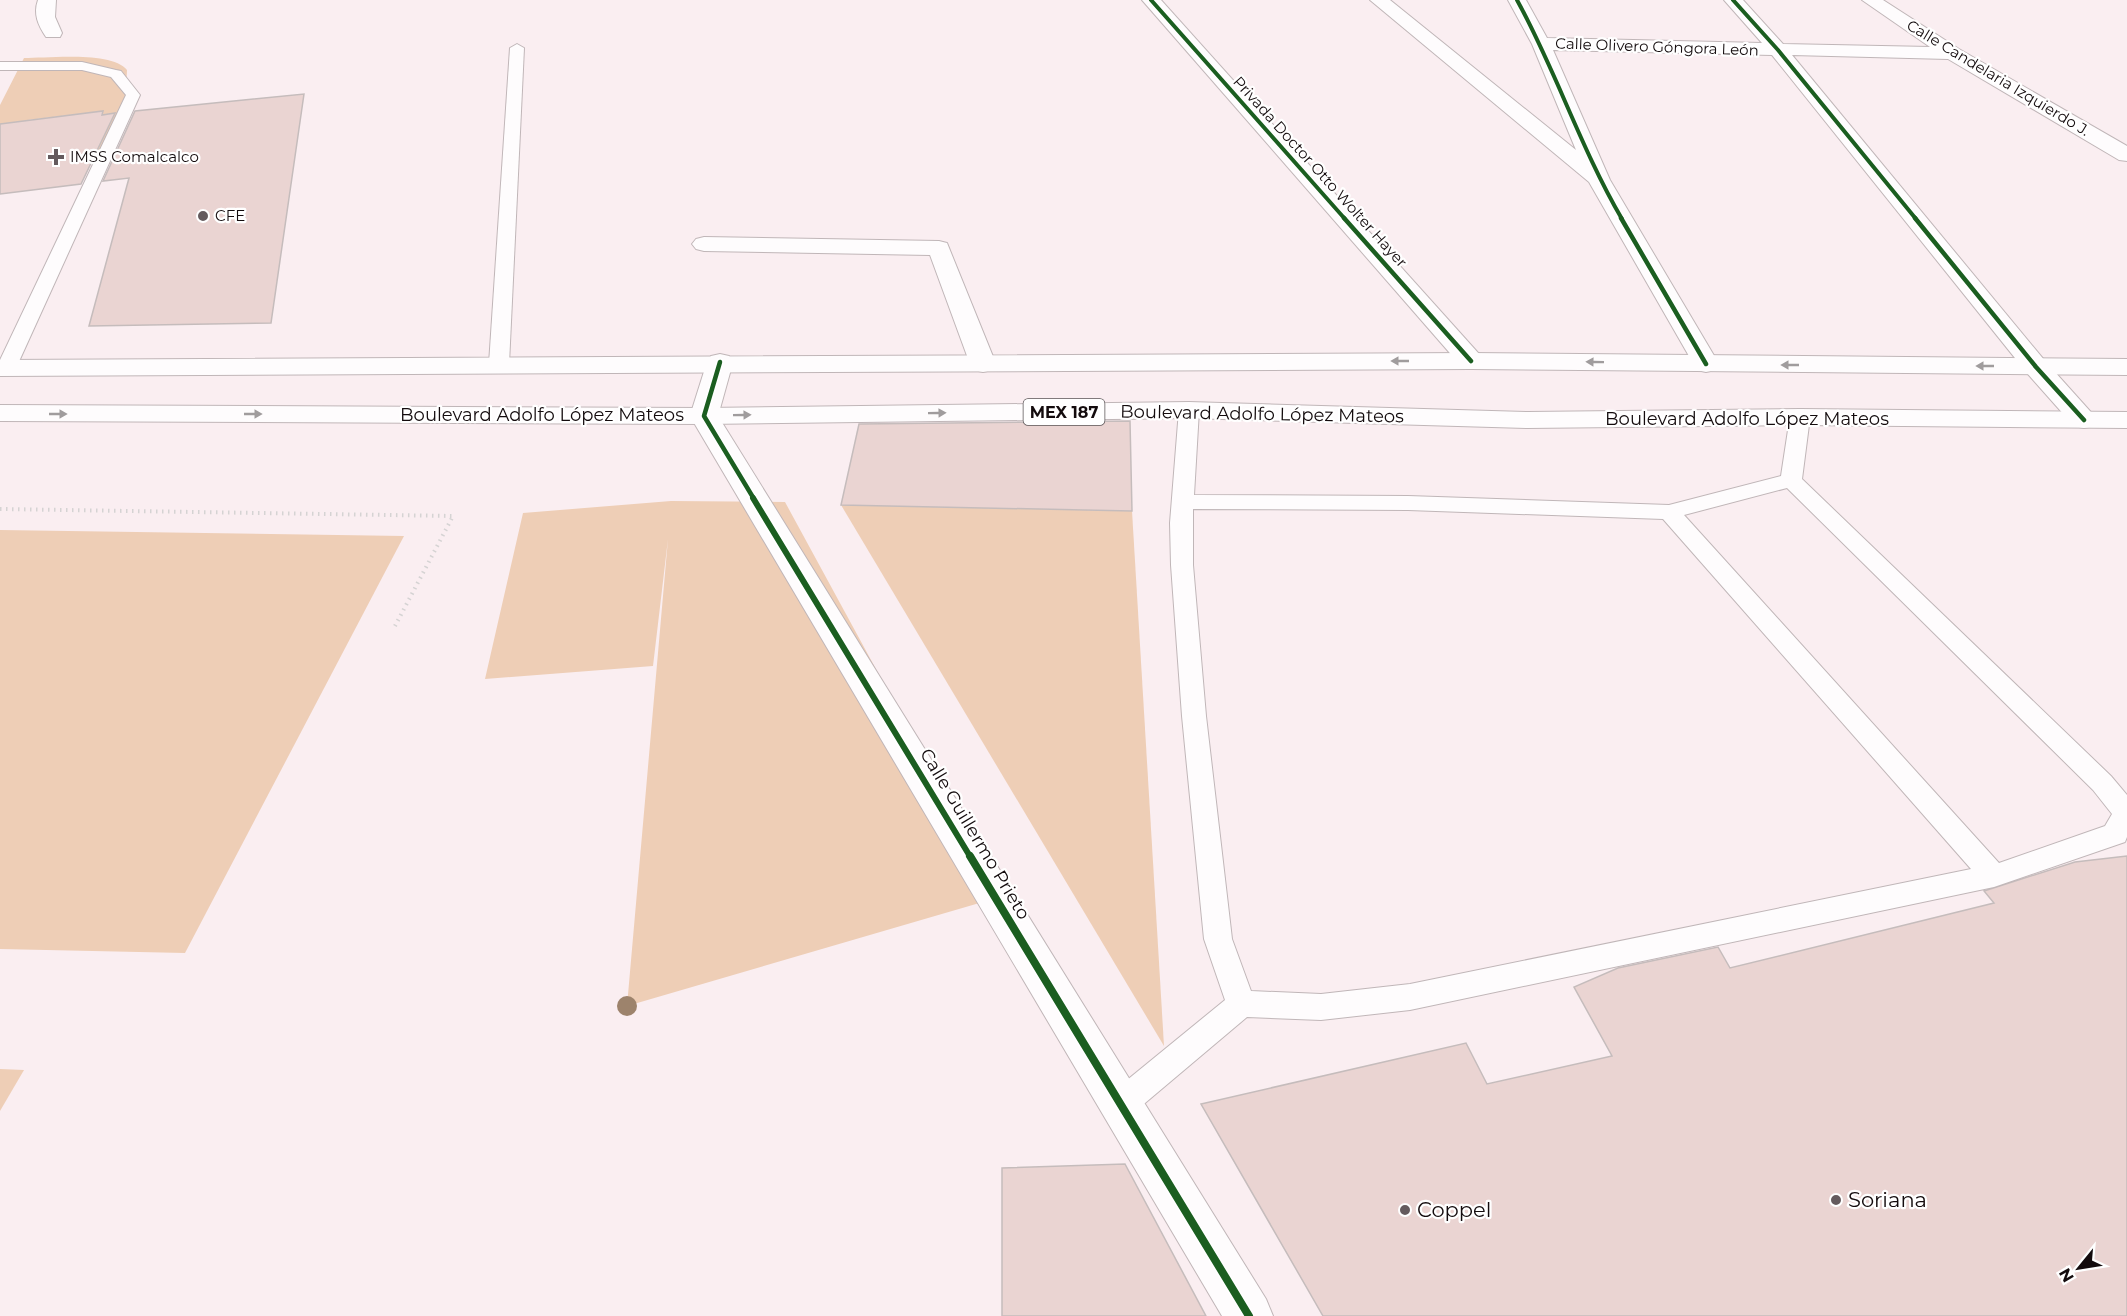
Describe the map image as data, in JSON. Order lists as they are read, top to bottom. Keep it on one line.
{"streets":{"street":["Calle Olivero Góngora León","Calle Candelaria Izquierdo J.","Privada Doctor Otto Wolter Hayer","MEX 187","Boulevard Adolfo López Mateos","Calle Guillermo Prieto"]},"crossings":[["Calle Olivero Góngora León","Calle Candelaria Izquierdo J."],["Boulevard Adolfo López Mateos","Calle Guillermo Prieto"]],"places":{"health":["IMSS Comalcalco"],"other":["CFE","Soriana","Coppel"]},"north":"bottom left"}
